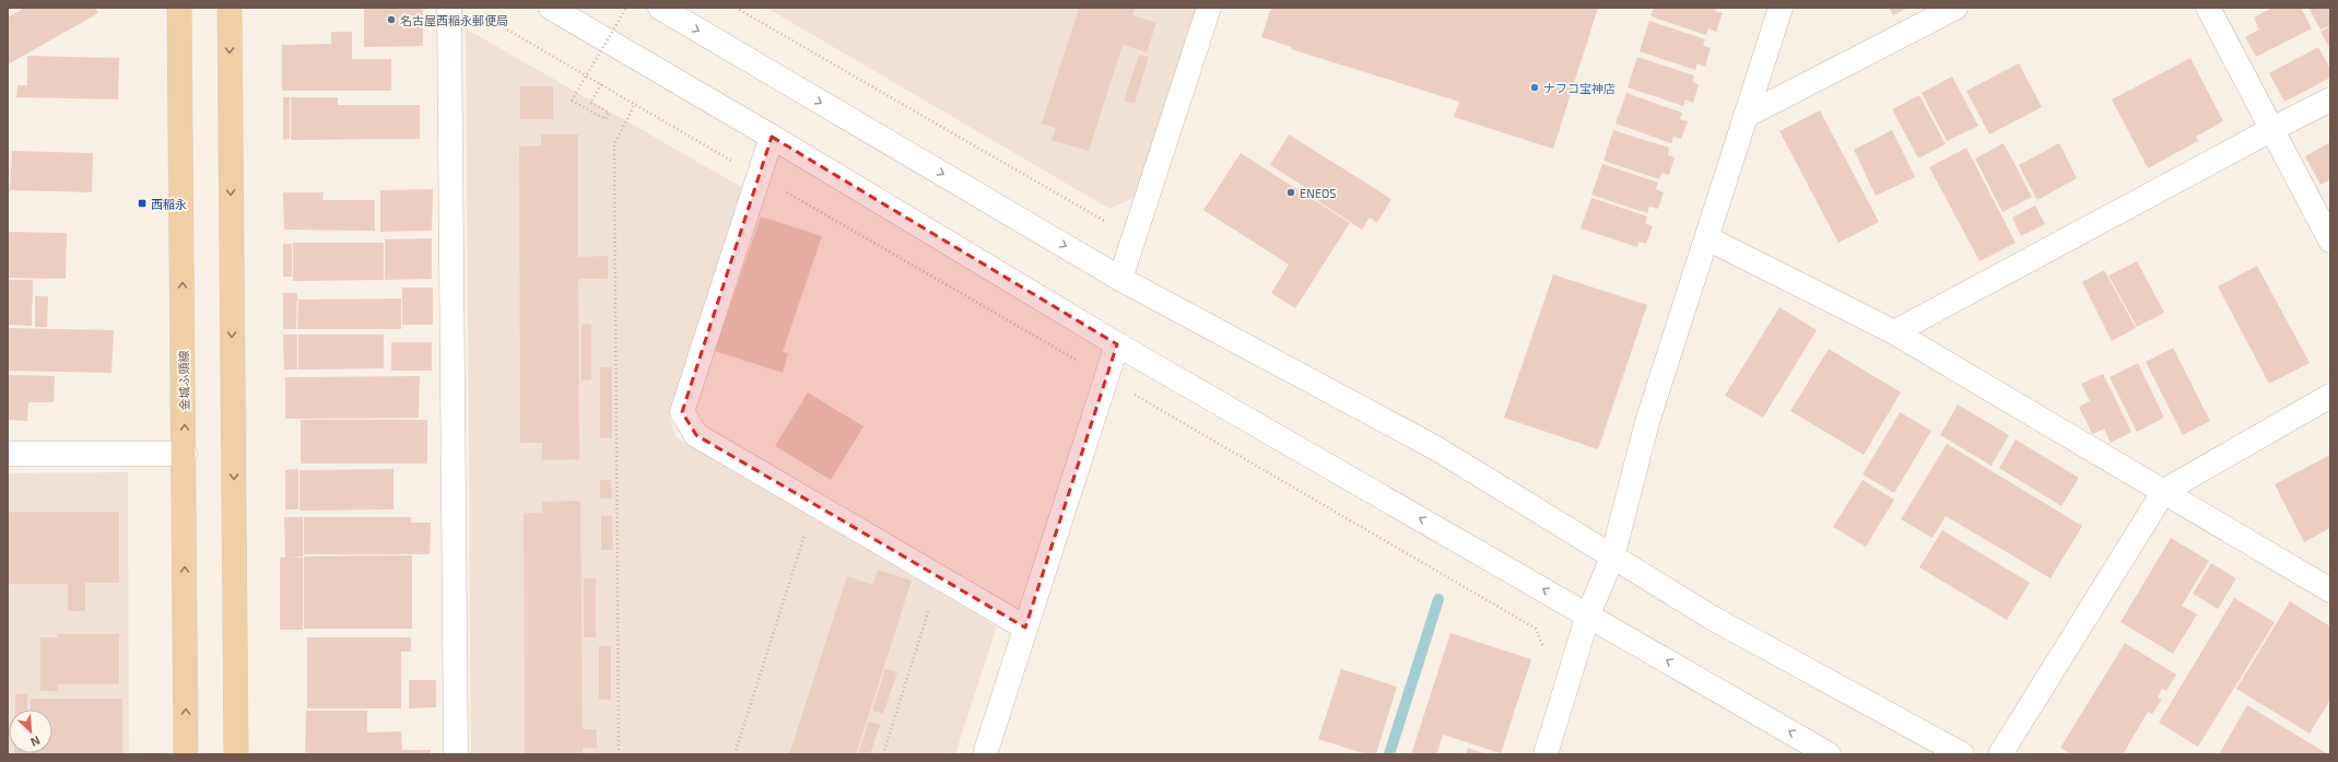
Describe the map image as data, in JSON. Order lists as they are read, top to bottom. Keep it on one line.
{"streets":{"main road":["金城ふ頭線"]},"places":{"other":["名古屋西稲永郵便局","ナフコ宝神店","ENEOS"],"transit":["西稲永"]},"north":"bottom right"}
